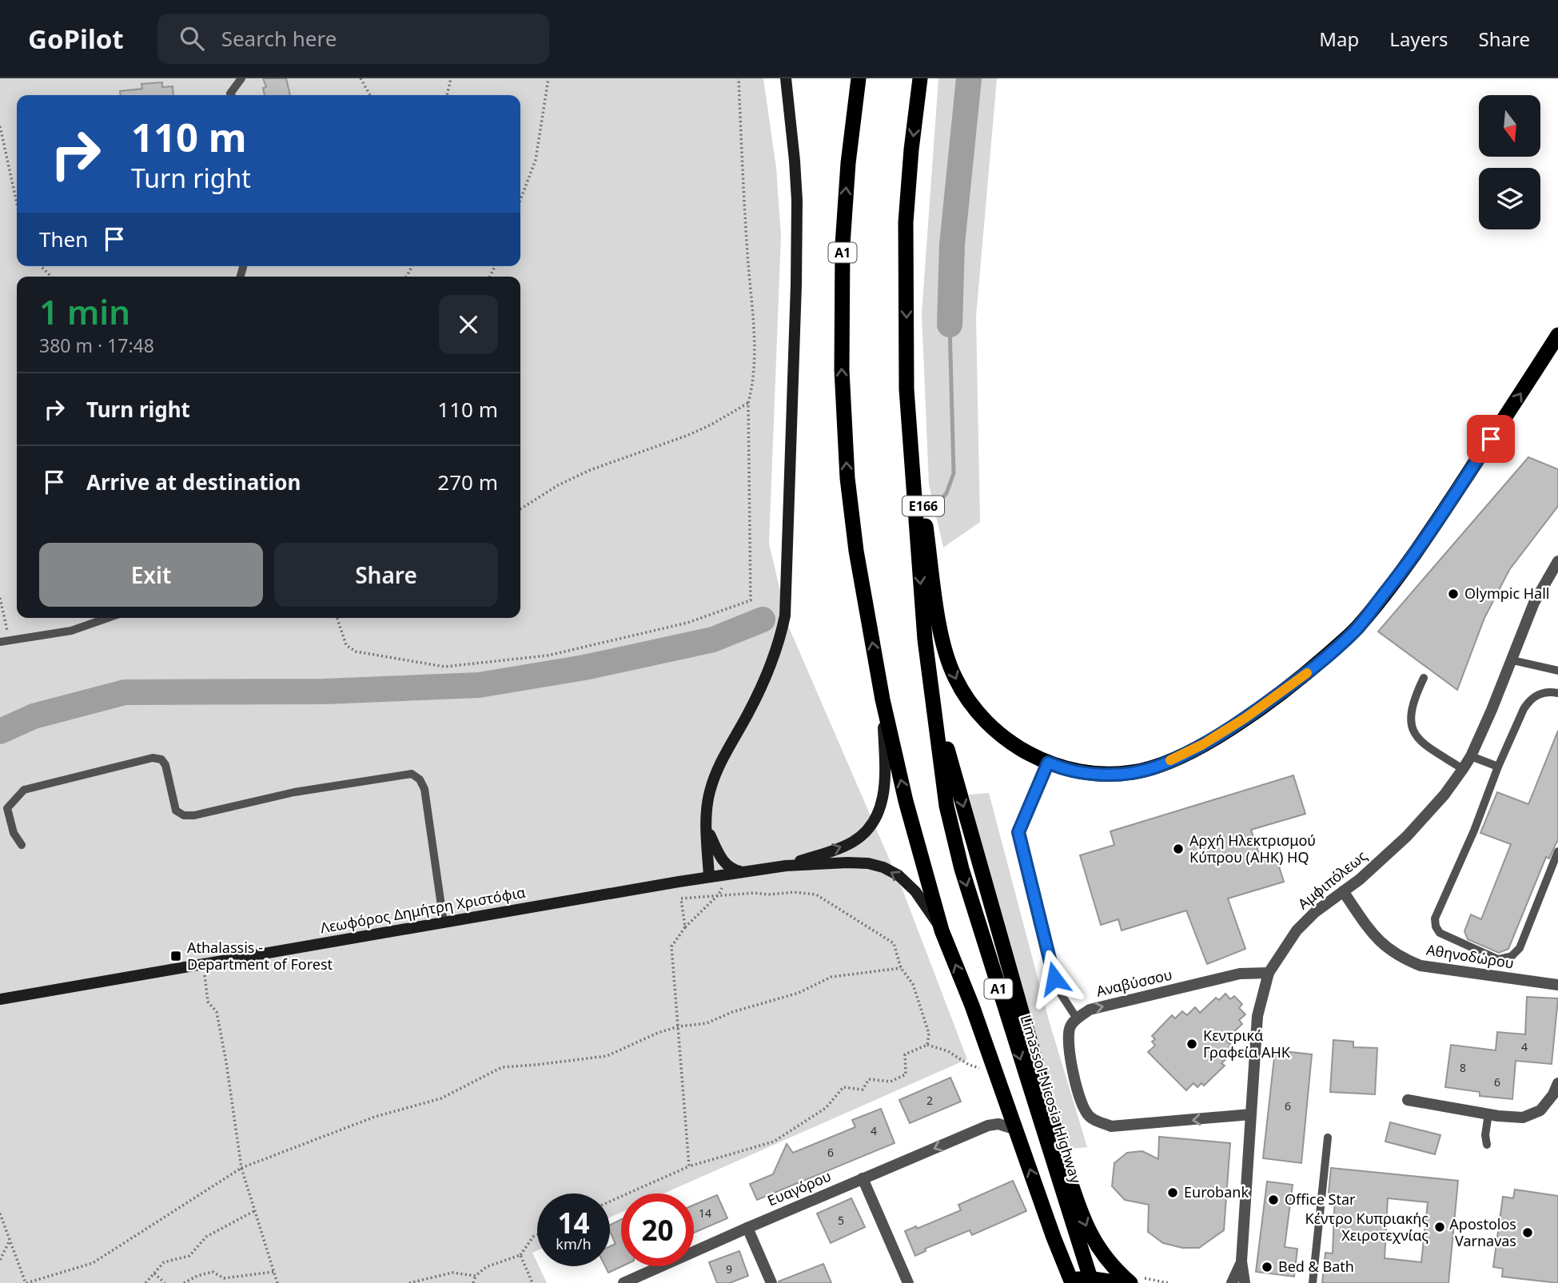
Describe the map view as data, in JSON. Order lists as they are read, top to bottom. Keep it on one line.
{"streets":{"highway":["A1","E166","Limassol-Nicosia Highway"],"main road":["Λεωφόρος Δημήτρη Χριστόφια"],"street":["Αμφιπόλεως","Αθηνοδώρου","Αναβύσσου","Ευαγόρου"]},"crossings":[["A1","E166"],["A1","Λεωφόρος Δημήτρη Χριστόφια"],["A1","Limassol-Nicosia Highway"],["A1","Ευαγόρου"],["Αμφιπόλεως","Αθηνοδώρου"],["Αμφιπόλεως","Αναβύσσου"]],"one_way":["Αναβύσσου","Ευαγόρου"],"places":{"other":["Olympic Hall","Αρχή Ηλεκτρισμού Κύπρου (ΑΗΚ) HQ","Κεντρικά Γραφεία ΑΗΚ","Eurobank","Office Star","Κέντρο Κυπριακής Χειροτεχνίας","Apostolos Varnavas","Bed & Bath"],"transit":["Athalassis - Department of Forest"]},"house_numbers":["4","8","6","2","6","4","6","14","5","9"],"north":"bottom","page":{"header":"GoPilot","search":"Search here","nav":["Map","Layers","Share"],"turn":["110 m","Turn right"],"then":"Then","heading":["1 min","380 m · 17:48"],"list":[{"name":"Turn right","value":"110 m"},{"name":"Arrive at destination","value":"270 m"}],"buttons":["Exit","Share"],"speed":"14 km/h","limit":"20"}}
